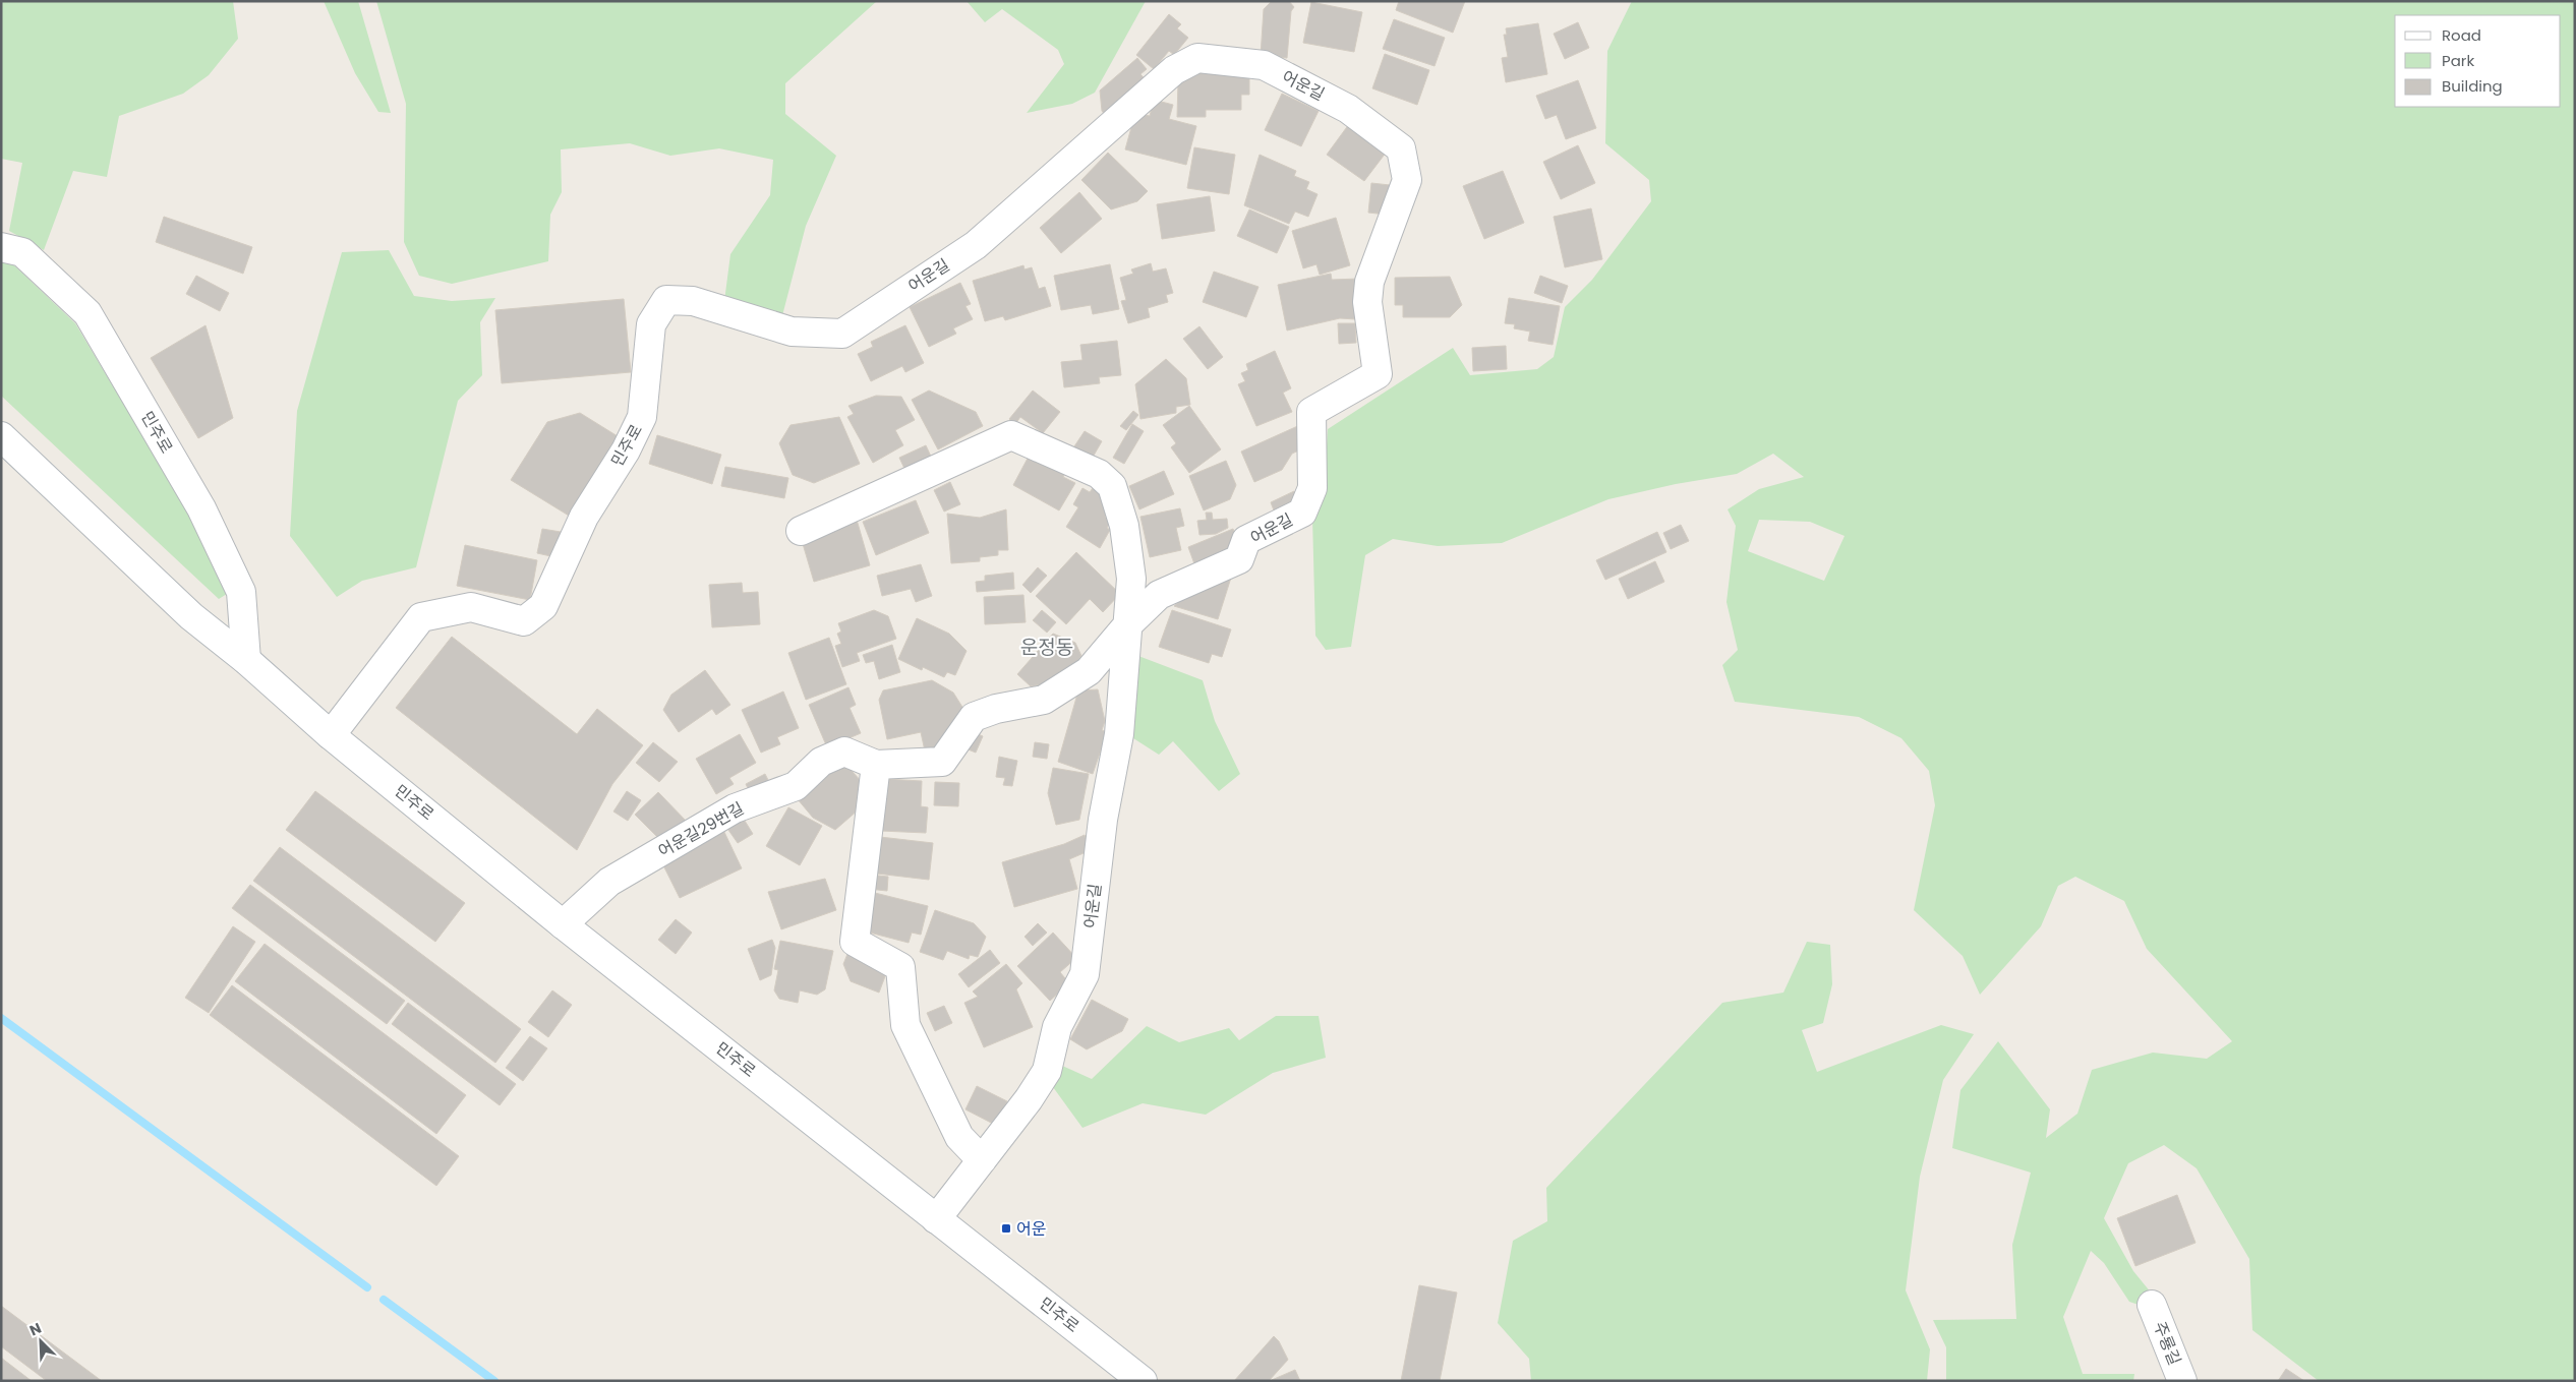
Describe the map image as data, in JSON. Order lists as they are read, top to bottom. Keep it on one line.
{"streets":{"street":["어운길","민주로","어운길29번길","주룡길"]},"crossings":[["어운길","민주로"],["어운길","어운길29번길"],["민주로","어운길29번길"]],"districts":["운정동"],"places":{"transit":["어운"]},"legend":["Road","Park","Building"],"north":"top left"}
